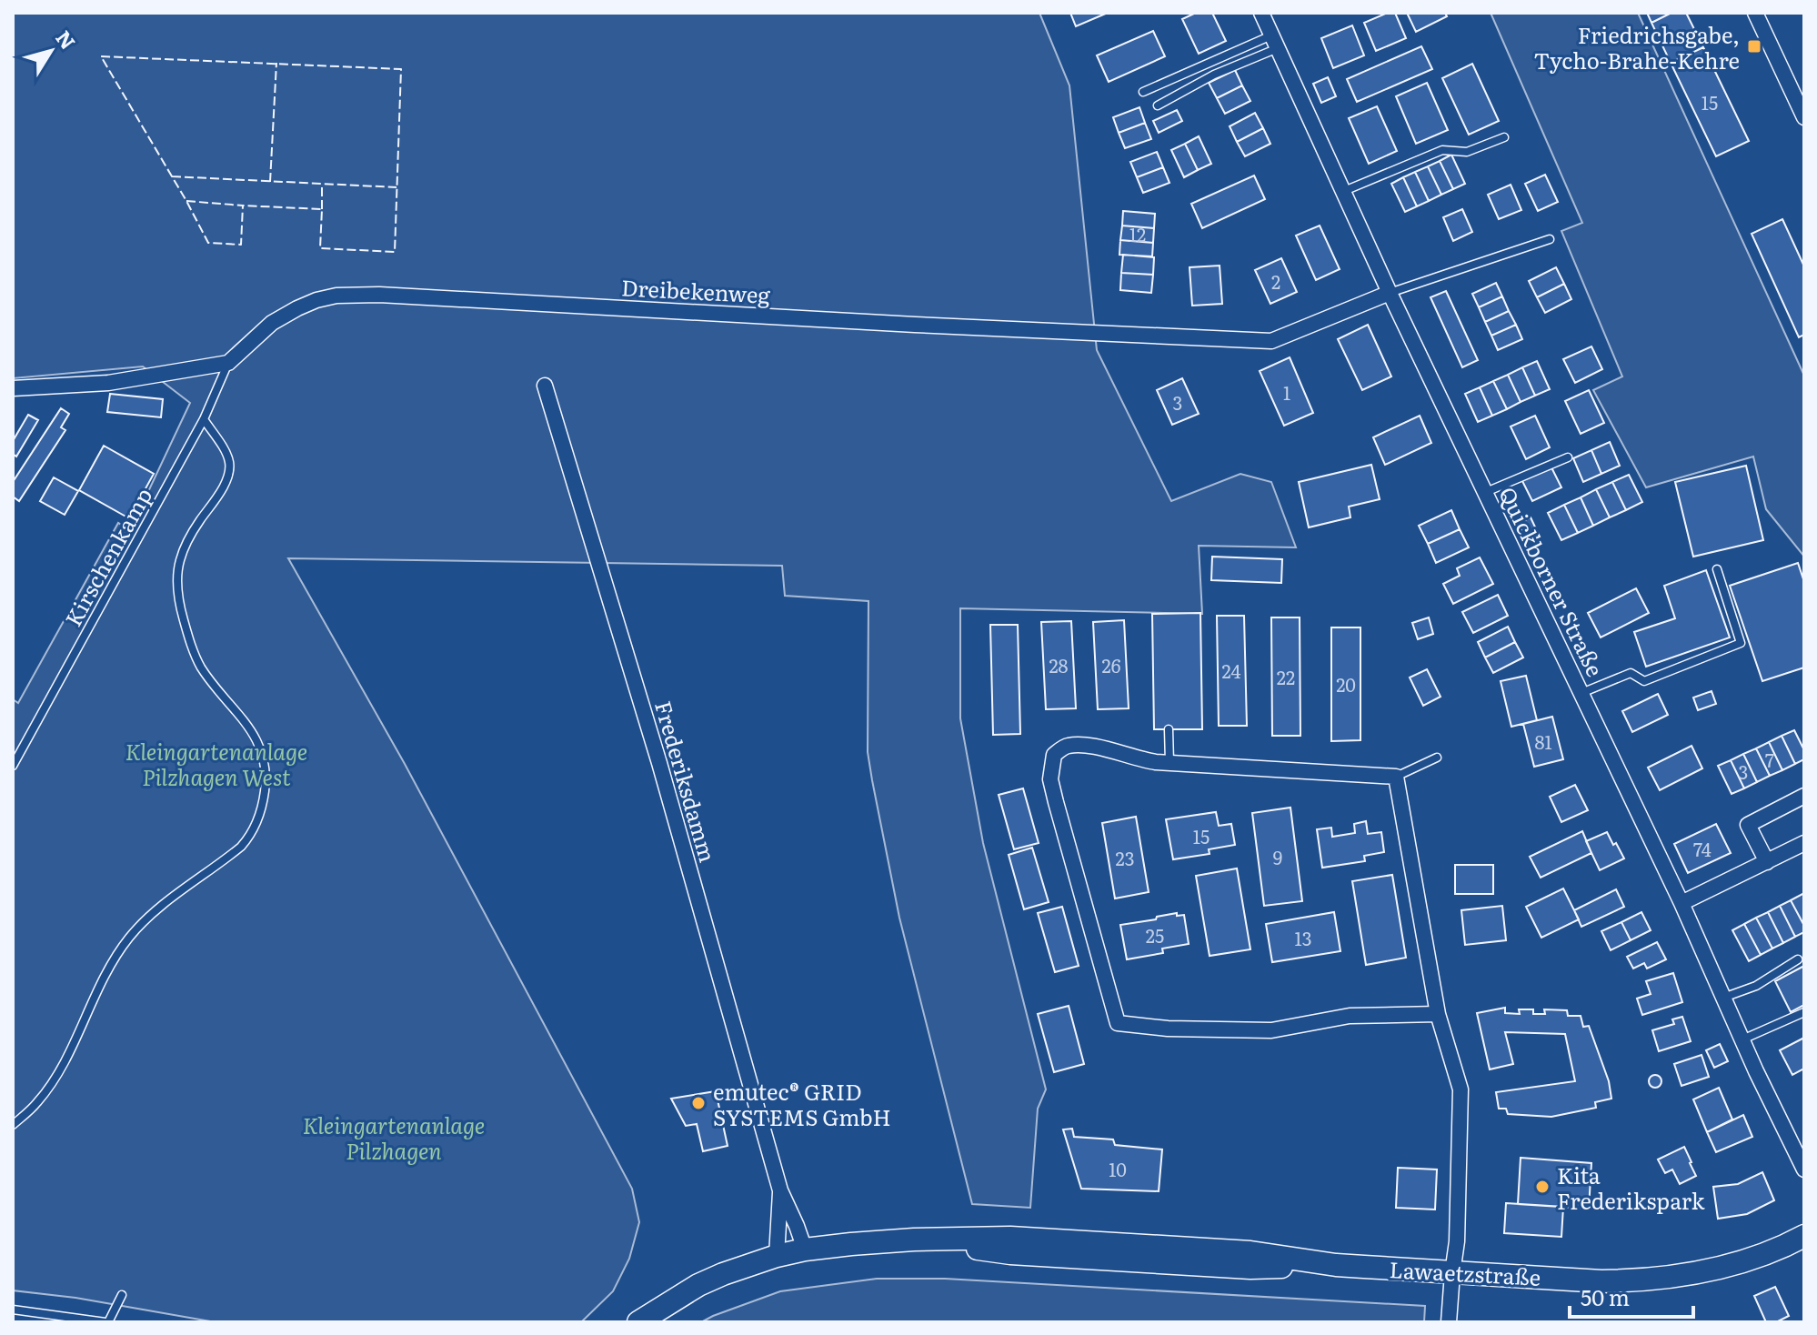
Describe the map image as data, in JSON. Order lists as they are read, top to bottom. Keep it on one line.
{"streets":{"street":["Dreibekenweg","Quickborner Straße","Frederiksdamm","Lawaetzstraße"],"lane":["Kirschenkamp"]},"crossings":[["Dreibekenweg","Kirschenkamp"],["Dreibekenweg","Quickborner Straße"],["Frederiksdamm","Lawaetzstraße"]],"parks":["Kleingartenanlage Pilzhagen West","Kleingartenanlage Pilzhagen"],"places":{"transit":["Friedrichsgabe, Tycho-Brahe-Kehre"],"other":["emutec® GRID SYSTEMS GmbH","Kita Frederikspark"]},"house_numbers":["15","12","2","1","3","28","26","24","22","20","81","7","3","15","74","9","23","25","13","10"],"scale_bar":"50 m","north":"top right"}
